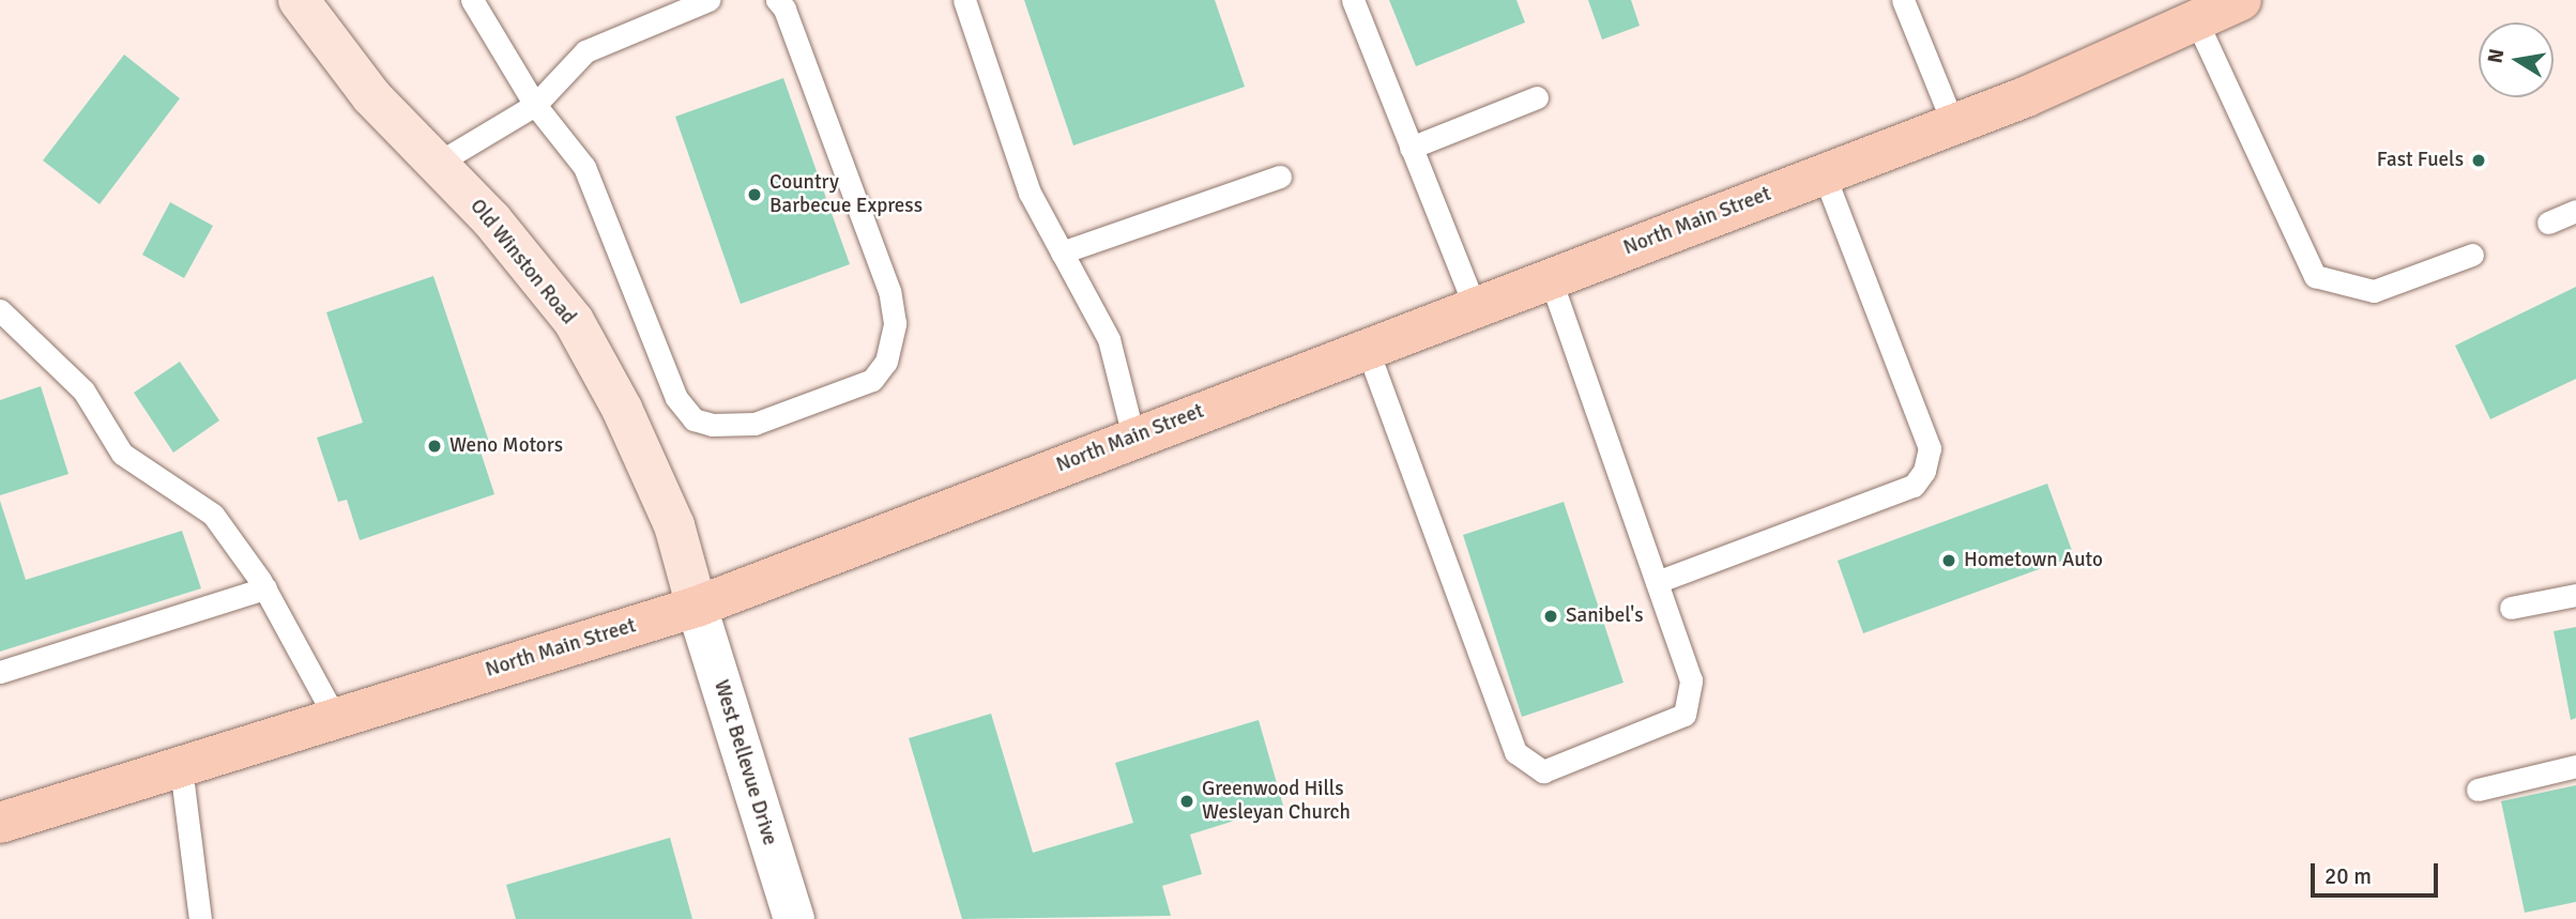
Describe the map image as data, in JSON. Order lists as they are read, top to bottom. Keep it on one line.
{"streets":{"main road":["North Main Street"],"street":["Old Winston Road","West Bellevue Drive"]},"crossings":[["North Main Street","Old Winston Road"],["North Main Street","West Bellevue Drive"],["Old Winston Road","West Bellevue Drive"]],"places":["Fast Fuels","Country Barbecue Express","Weno Motors","Hometown Auto","Sanibel's","Greenwood Hills Wesleyan Church"],"scale_bar":"20 m","north":"left"}
